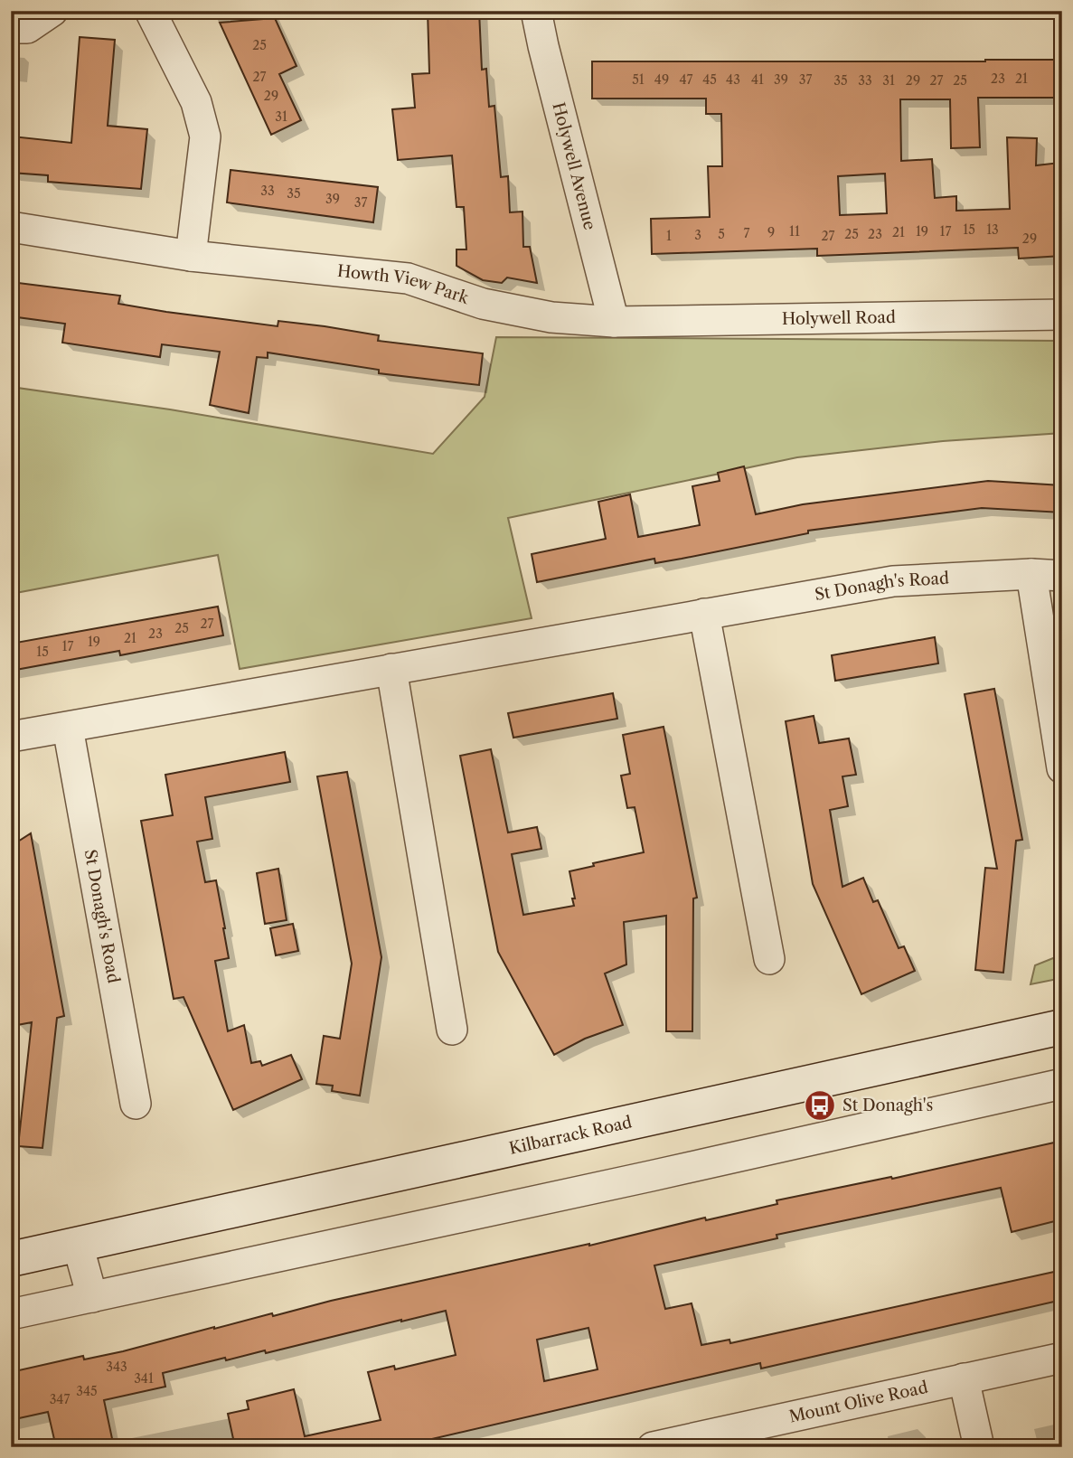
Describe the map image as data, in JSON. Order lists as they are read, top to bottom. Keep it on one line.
{"streets":{"main road":["Kilbarrack Road"],"street":["Holywell Avenue","Howth View Park","Holywell Road","St Donagh's Road","Mount Olive Road"]},"crossings":[["Holywell Avenue","Howth View Park"],["Holywell Avenue","Holywell Road"],["Howth View Park","Holywell Road"]],"places":{"bus stop":["St Donagh's"]},"house_numbers":["25","27","23","21","51","49","47","45","43","41","39","37","35","33","31","29","27","25","29","31","33","35","39","37","15","13","11","19","17","9","21","7","5","25","23","3","1","27","29","27","25","23","21","19","17","15","343","341","345","347"]}
